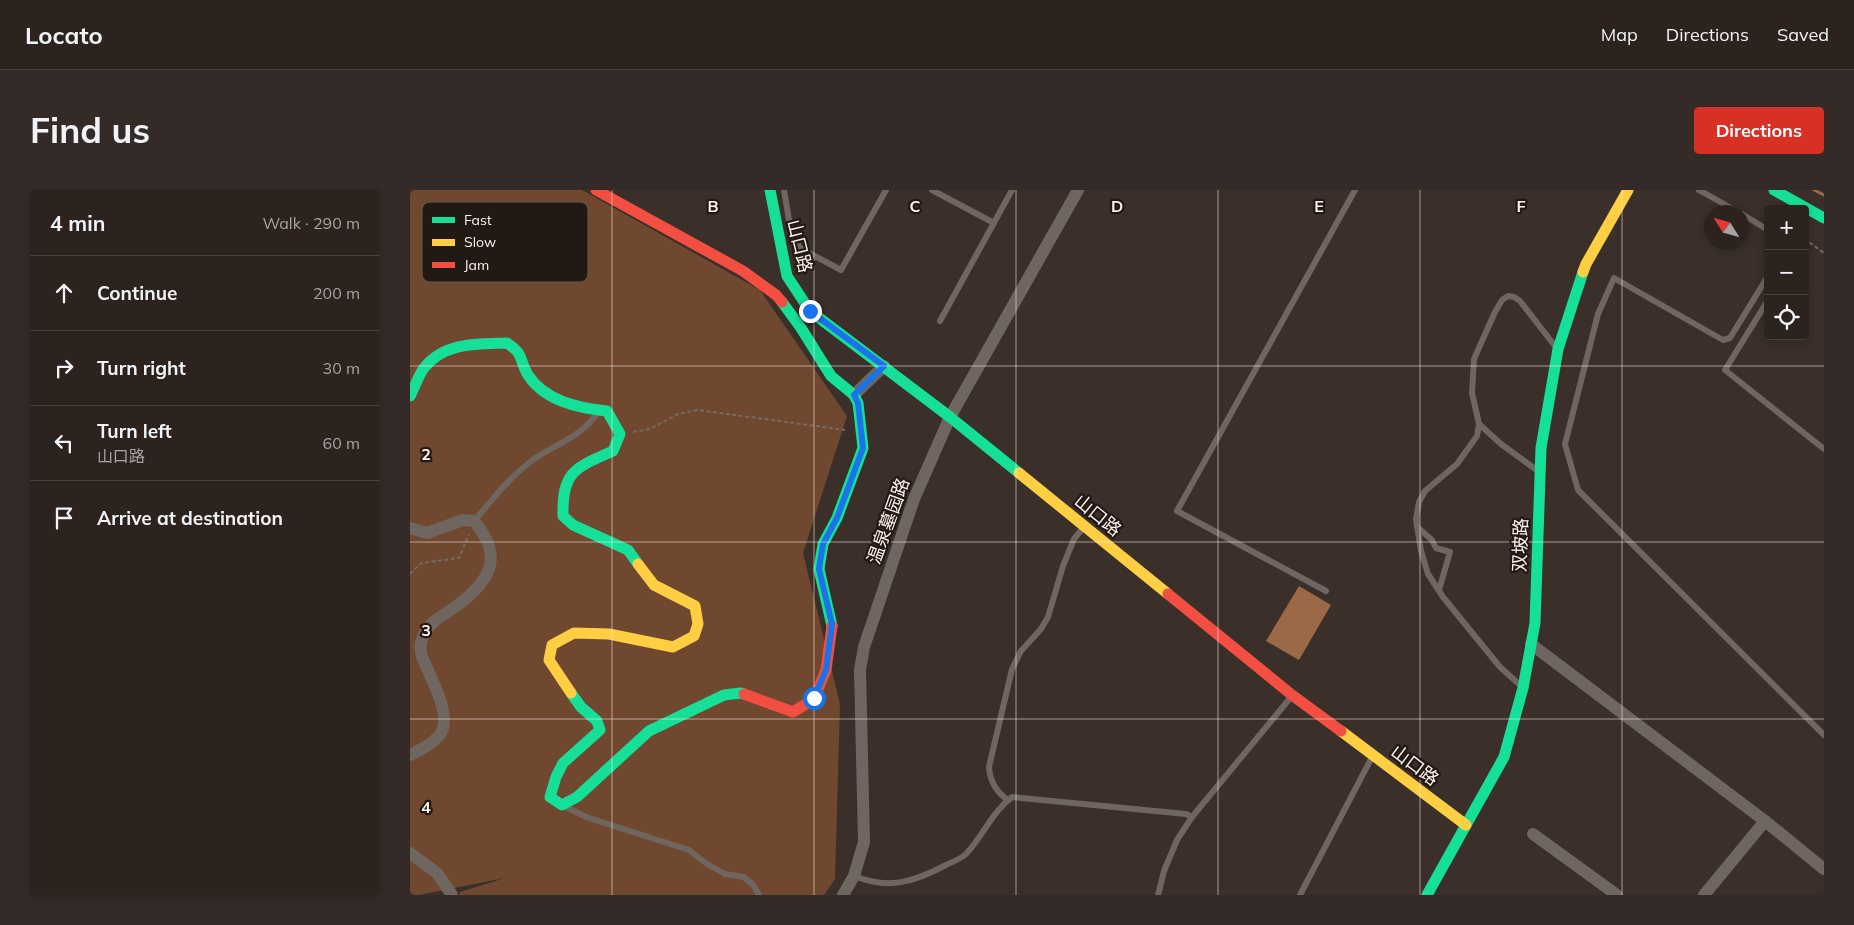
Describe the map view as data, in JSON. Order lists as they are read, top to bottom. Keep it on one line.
{"streets":{"street":["山口路","温泉墓园路","双坡路"]},"crossings":[["山口路","温泉墓园路"],["山口路","双坡路"]],"legend":["Fast","Slow","Jam"],"north":"top left","page":{"header":"Locato","nav":["Map","Directions","Saved"],"buttons":"Directions","title":"Find us","heading":["4 min","Walk · 290 m"],"map_buttons":["+","−"],"list":[["Continue","200 m"],["Turn right","30 m"],["Turn left","山口路","60 m"],"Arrive at destination"]},"grid":{"columns":["B","C","D","E","F"],"rows":["2","3","4"]}}
